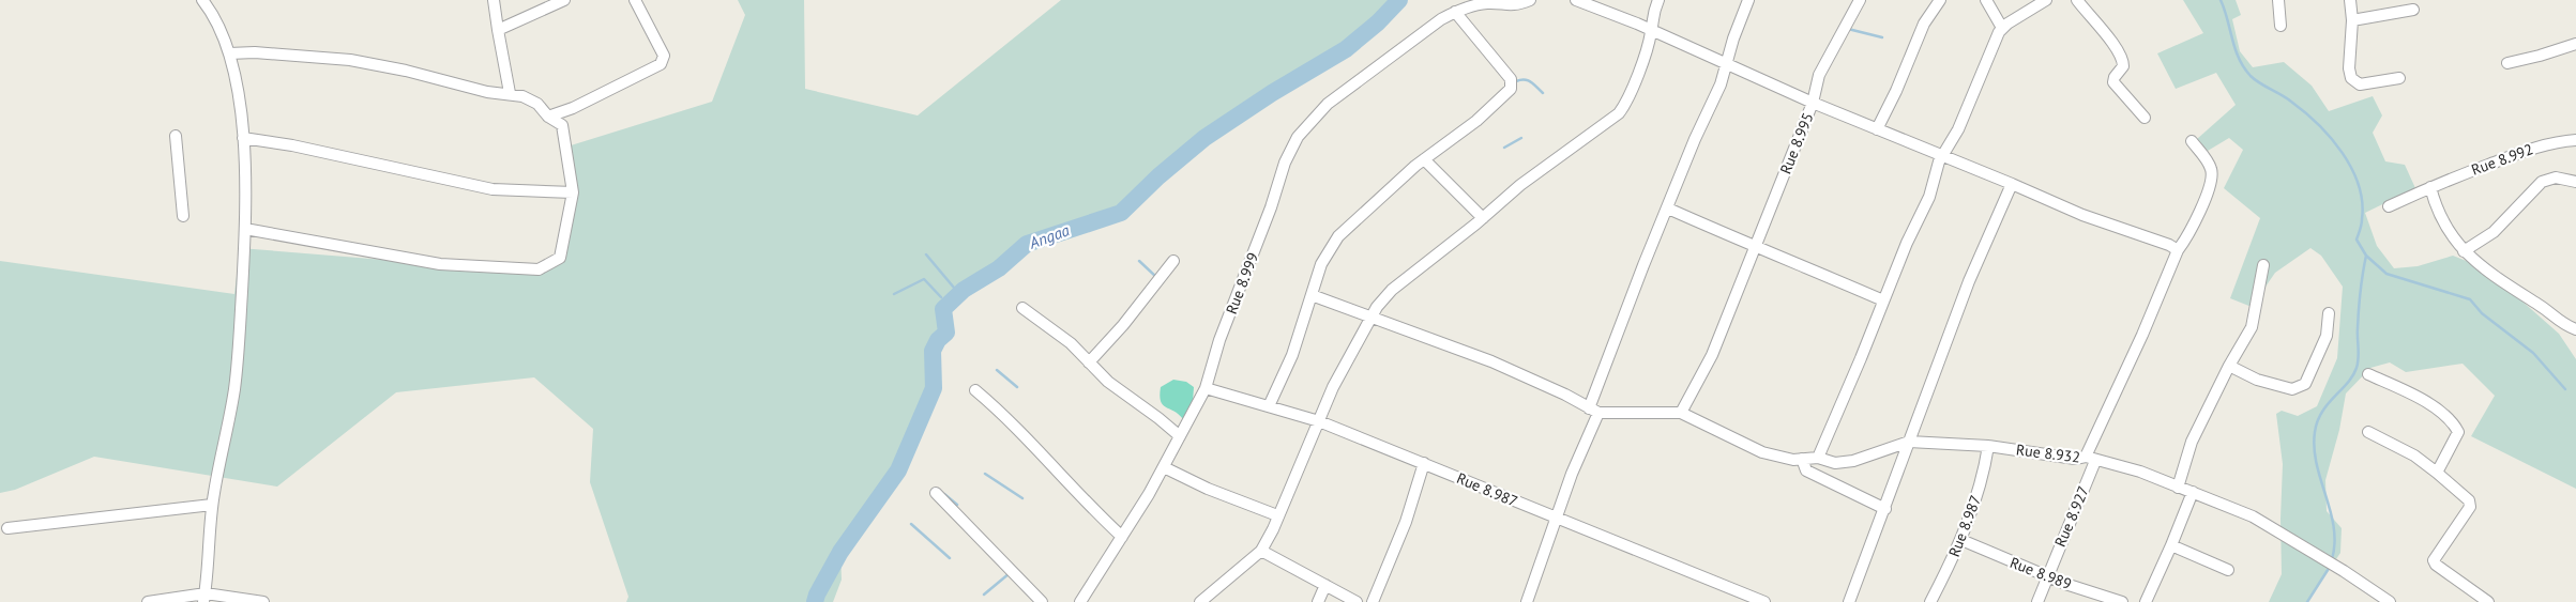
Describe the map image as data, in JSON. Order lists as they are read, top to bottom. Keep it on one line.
{"streets":{"street":["Rue 8.995","Rue 8.992","Rue 8.999","Rue 8.932","Rue 8.987","Rue 8.927","Rue 8.989"]},"crossings":[["Rue 8.995","Rue 8.927"],["Rue 8.999","Rue 8.987"],["Rue 8.932","Rue 8.987"],["Rue 8.932","Rue 8.927"],["Rue 8.987","Rue 8.989"],["Rue 8.927","Rue 8.989"]],"water":["Angaa"]}
